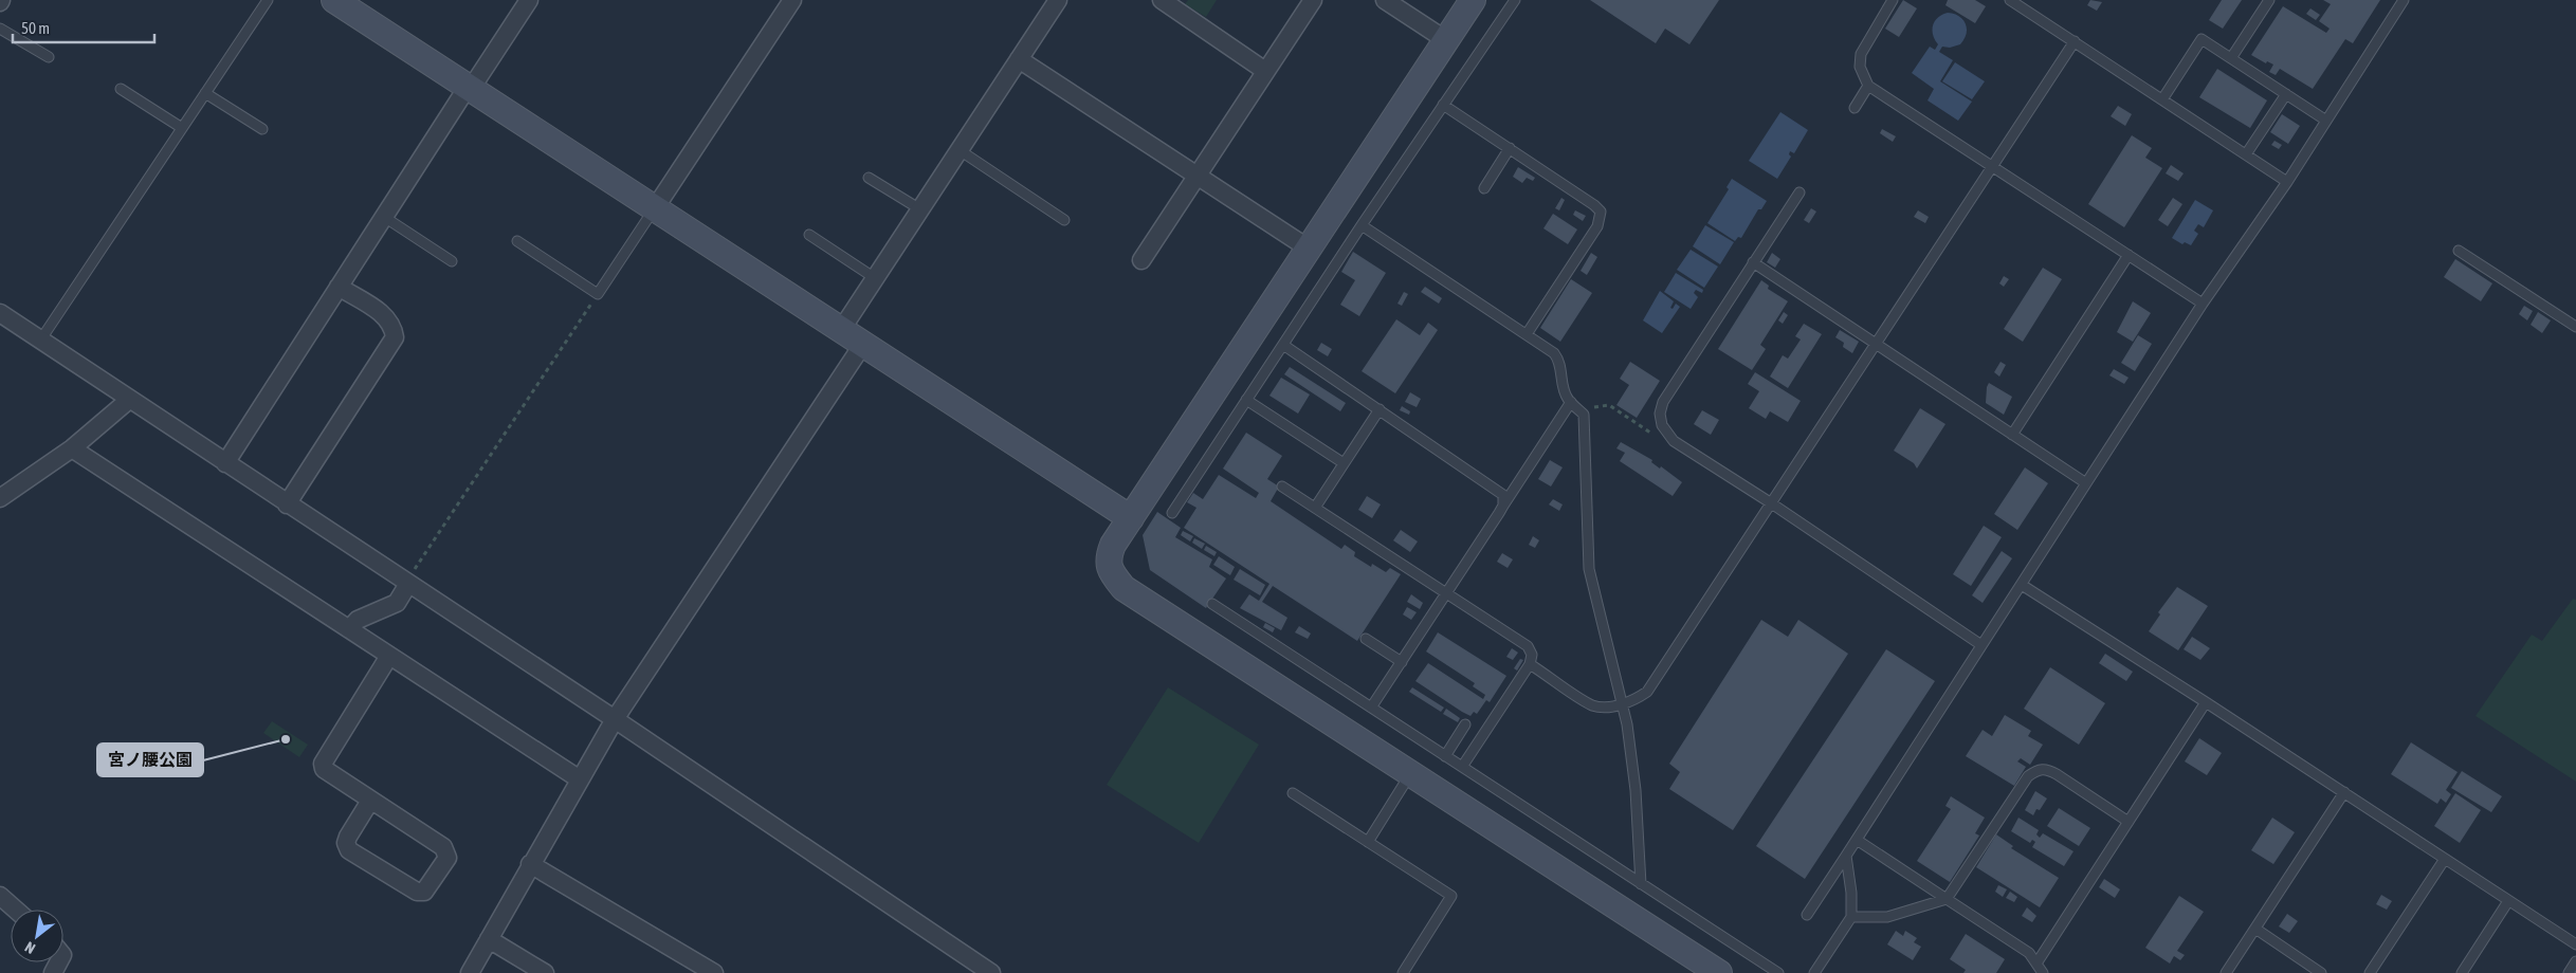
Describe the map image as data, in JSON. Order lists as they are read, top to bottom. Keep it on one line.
{"places":["宮ノ腰公園"],"scale_bar":"50 m","north":"bottom left"}
